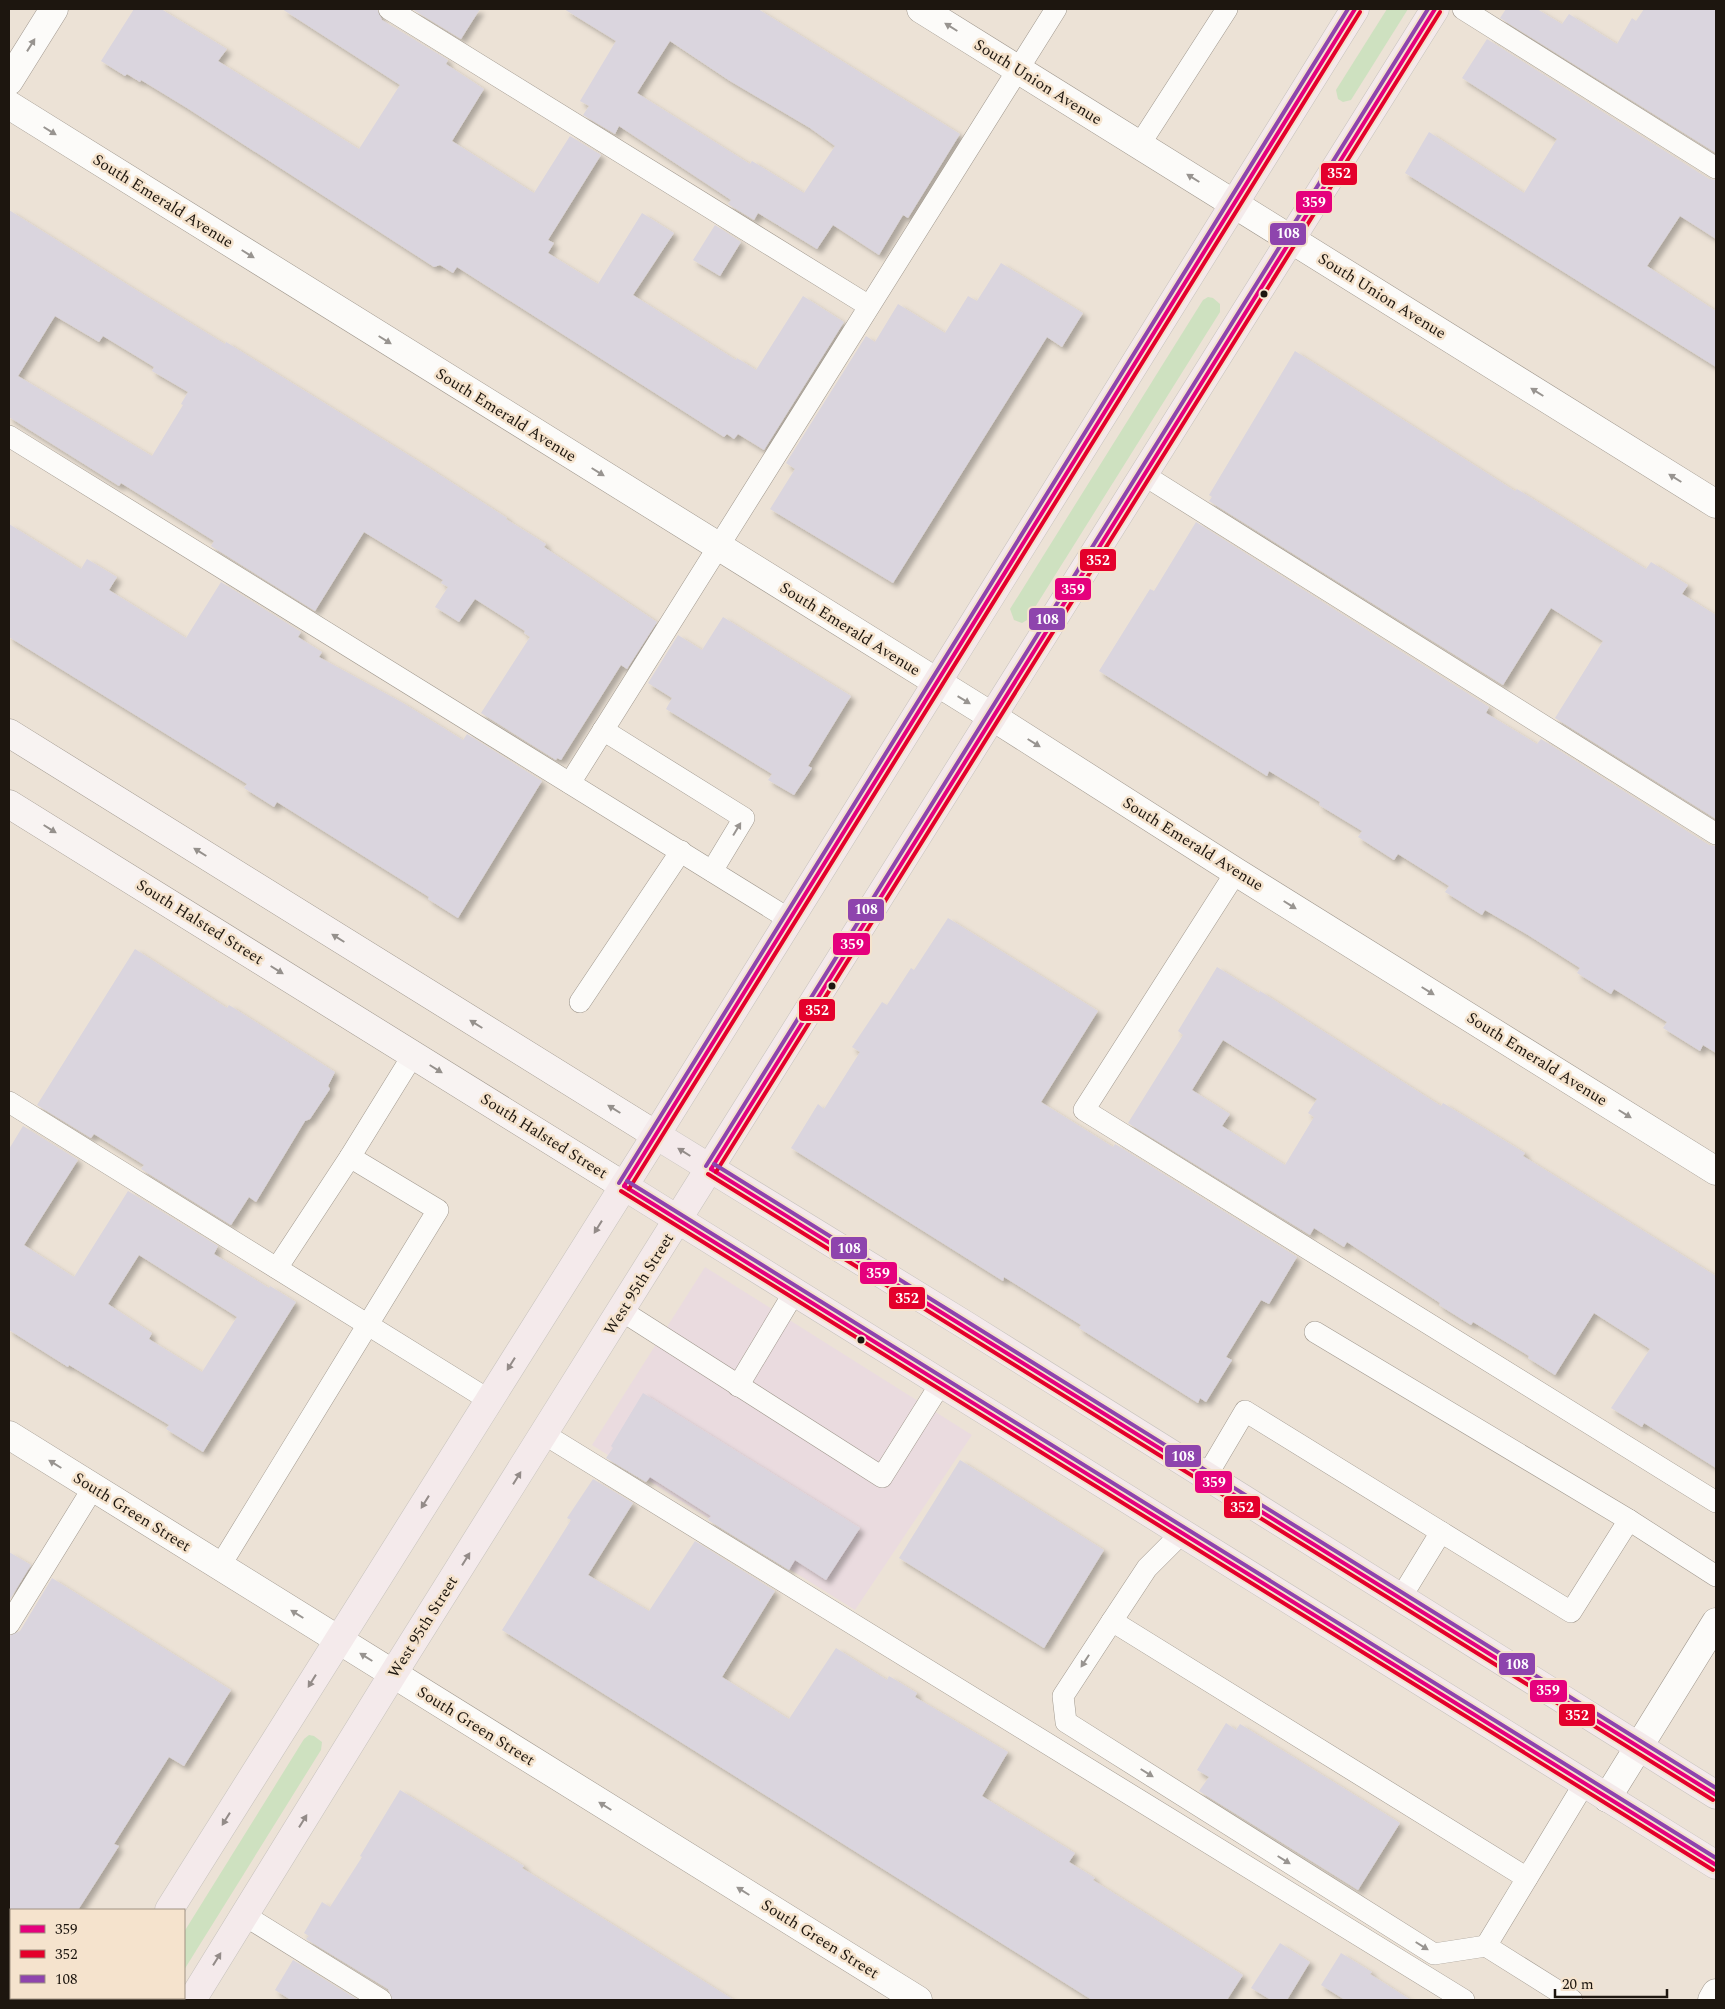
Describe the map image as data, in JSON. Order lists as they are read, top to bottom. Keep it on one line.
{"streets":{"main road":["South Halsted Street","West 95th Street"],"street":["South Union Avenue","South Emerald Avenue","South Green Street"]},"crossings":[["South Union Avenue","West 95th Street"],["South Emerald Avenue","West 95th Street"],["South Halsted Street","West 95th Street"],["West 95th Street","South Green Street"]],"one_way":["South Union Avenue","South Emerald Avenue","South Green Street"],"lines":["transit line 359","transit line 108","transit line 352"],"legend":["359","352","108"],"scale_bar":"20 m"}
